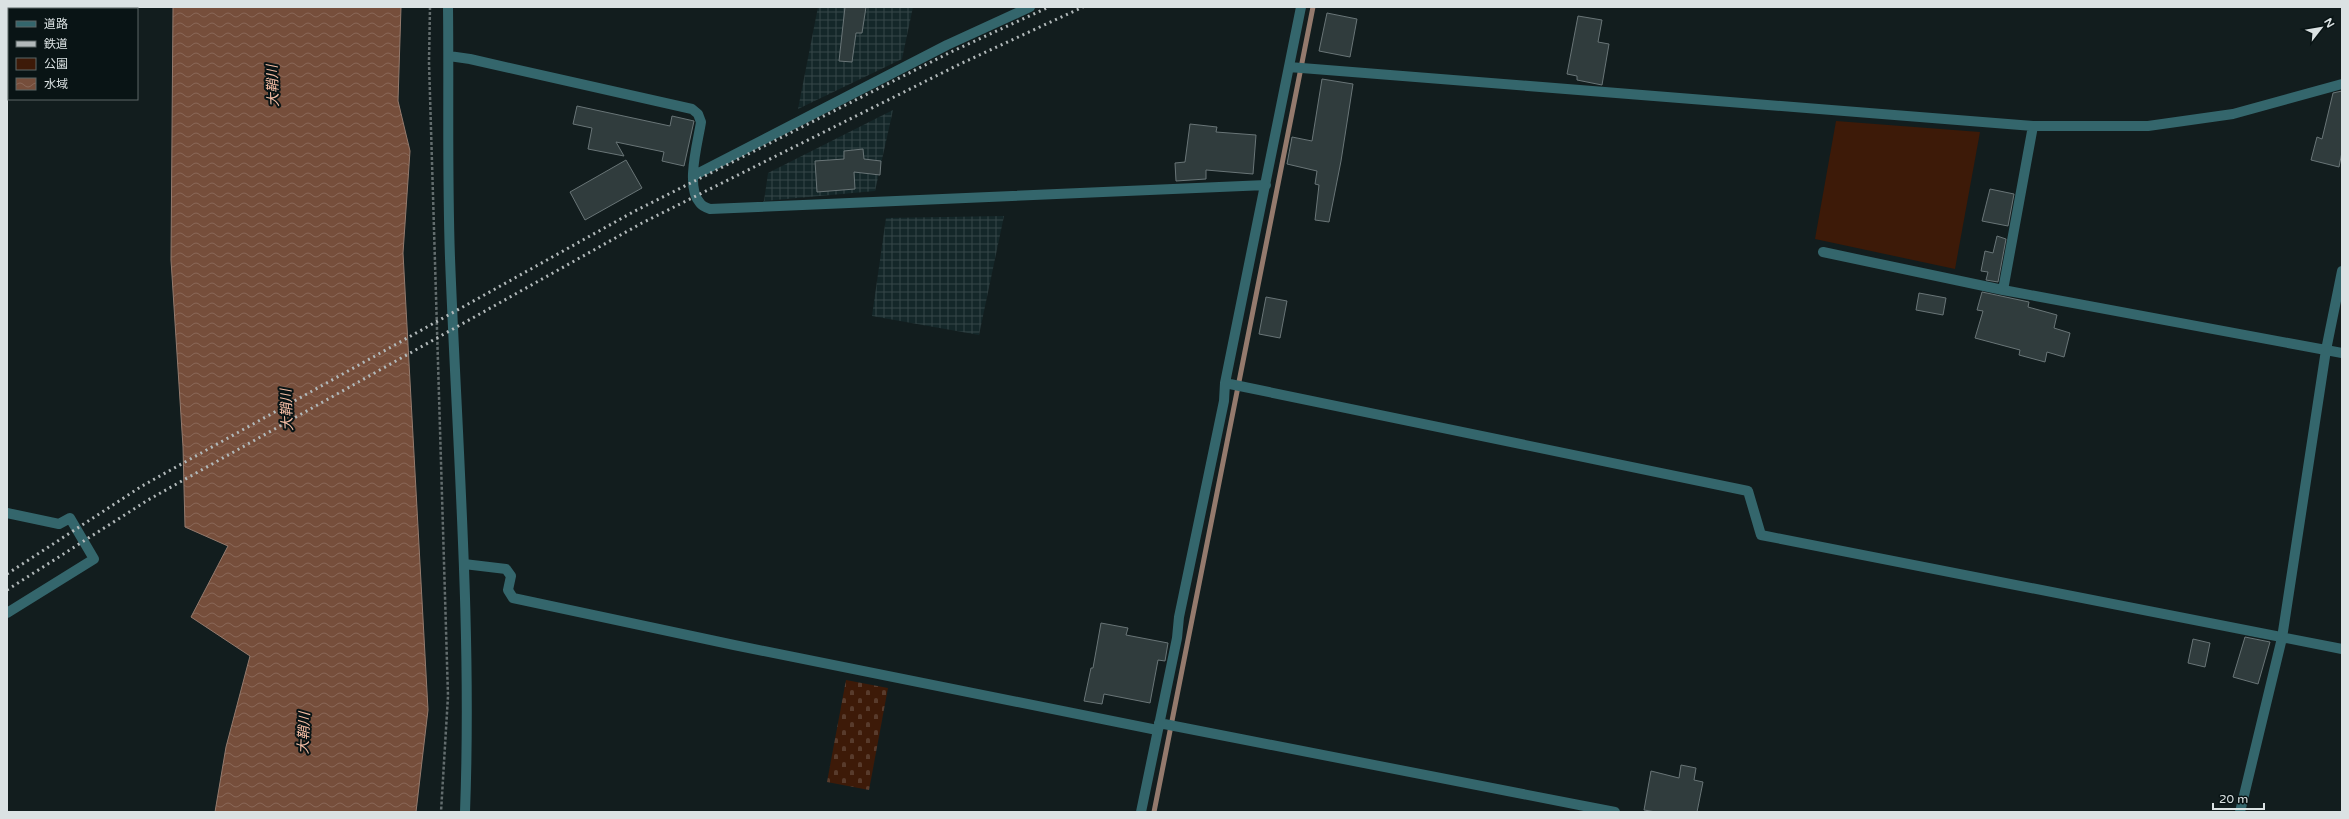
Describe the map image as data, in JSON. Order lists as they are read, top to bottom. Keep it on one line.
{"water":["大鞘川"],"legend":["道路","鉄道","公園","水域"],"scale_bar":"20 m","north":"top right"}
